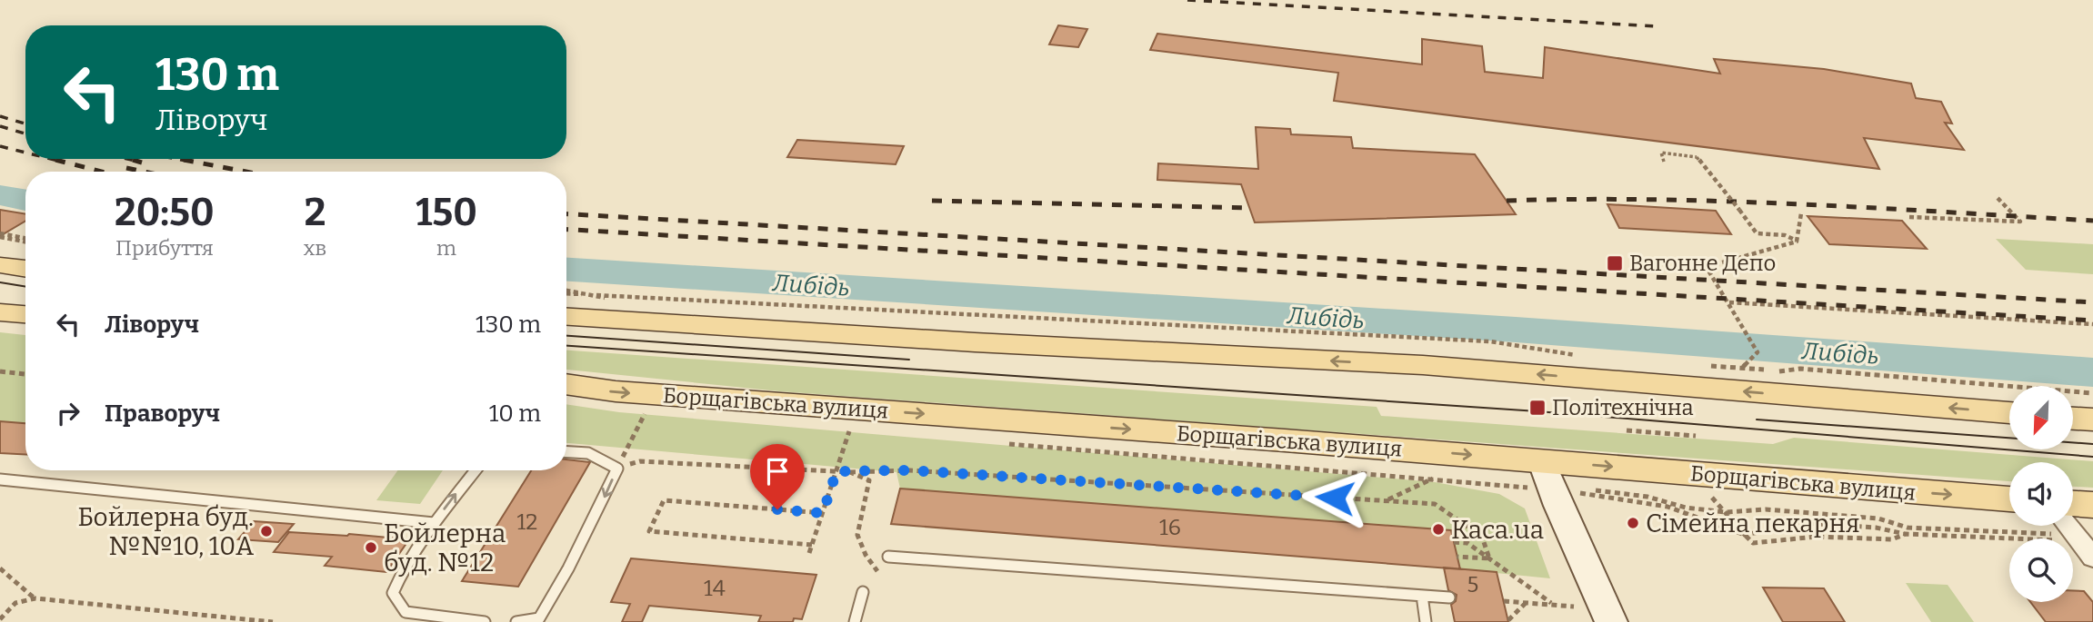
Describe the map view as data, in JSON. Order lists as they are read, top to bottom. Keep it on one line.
{"streets":{"main road":["Борщагівська вулиця"]},"water":["Либідь"],"places":{"transit":["Вагонне Депо","Політехнічна"],"other":["Сімейна пекарня","Каса.ua","Бойлерна буд. №№10, 10А","Бойлерна буд. №12"]},"house_numbers":["12","16","5","14"],"north":"bottom left","page":{"turn":["130 m","Ліворуч"],"eta":["20:50","Прибуття","2","хв","150","m"],"list":[{"name":"Ліворуч","value":"130 m"},{"name":"Праворуч","value":"10 m"}]}}
